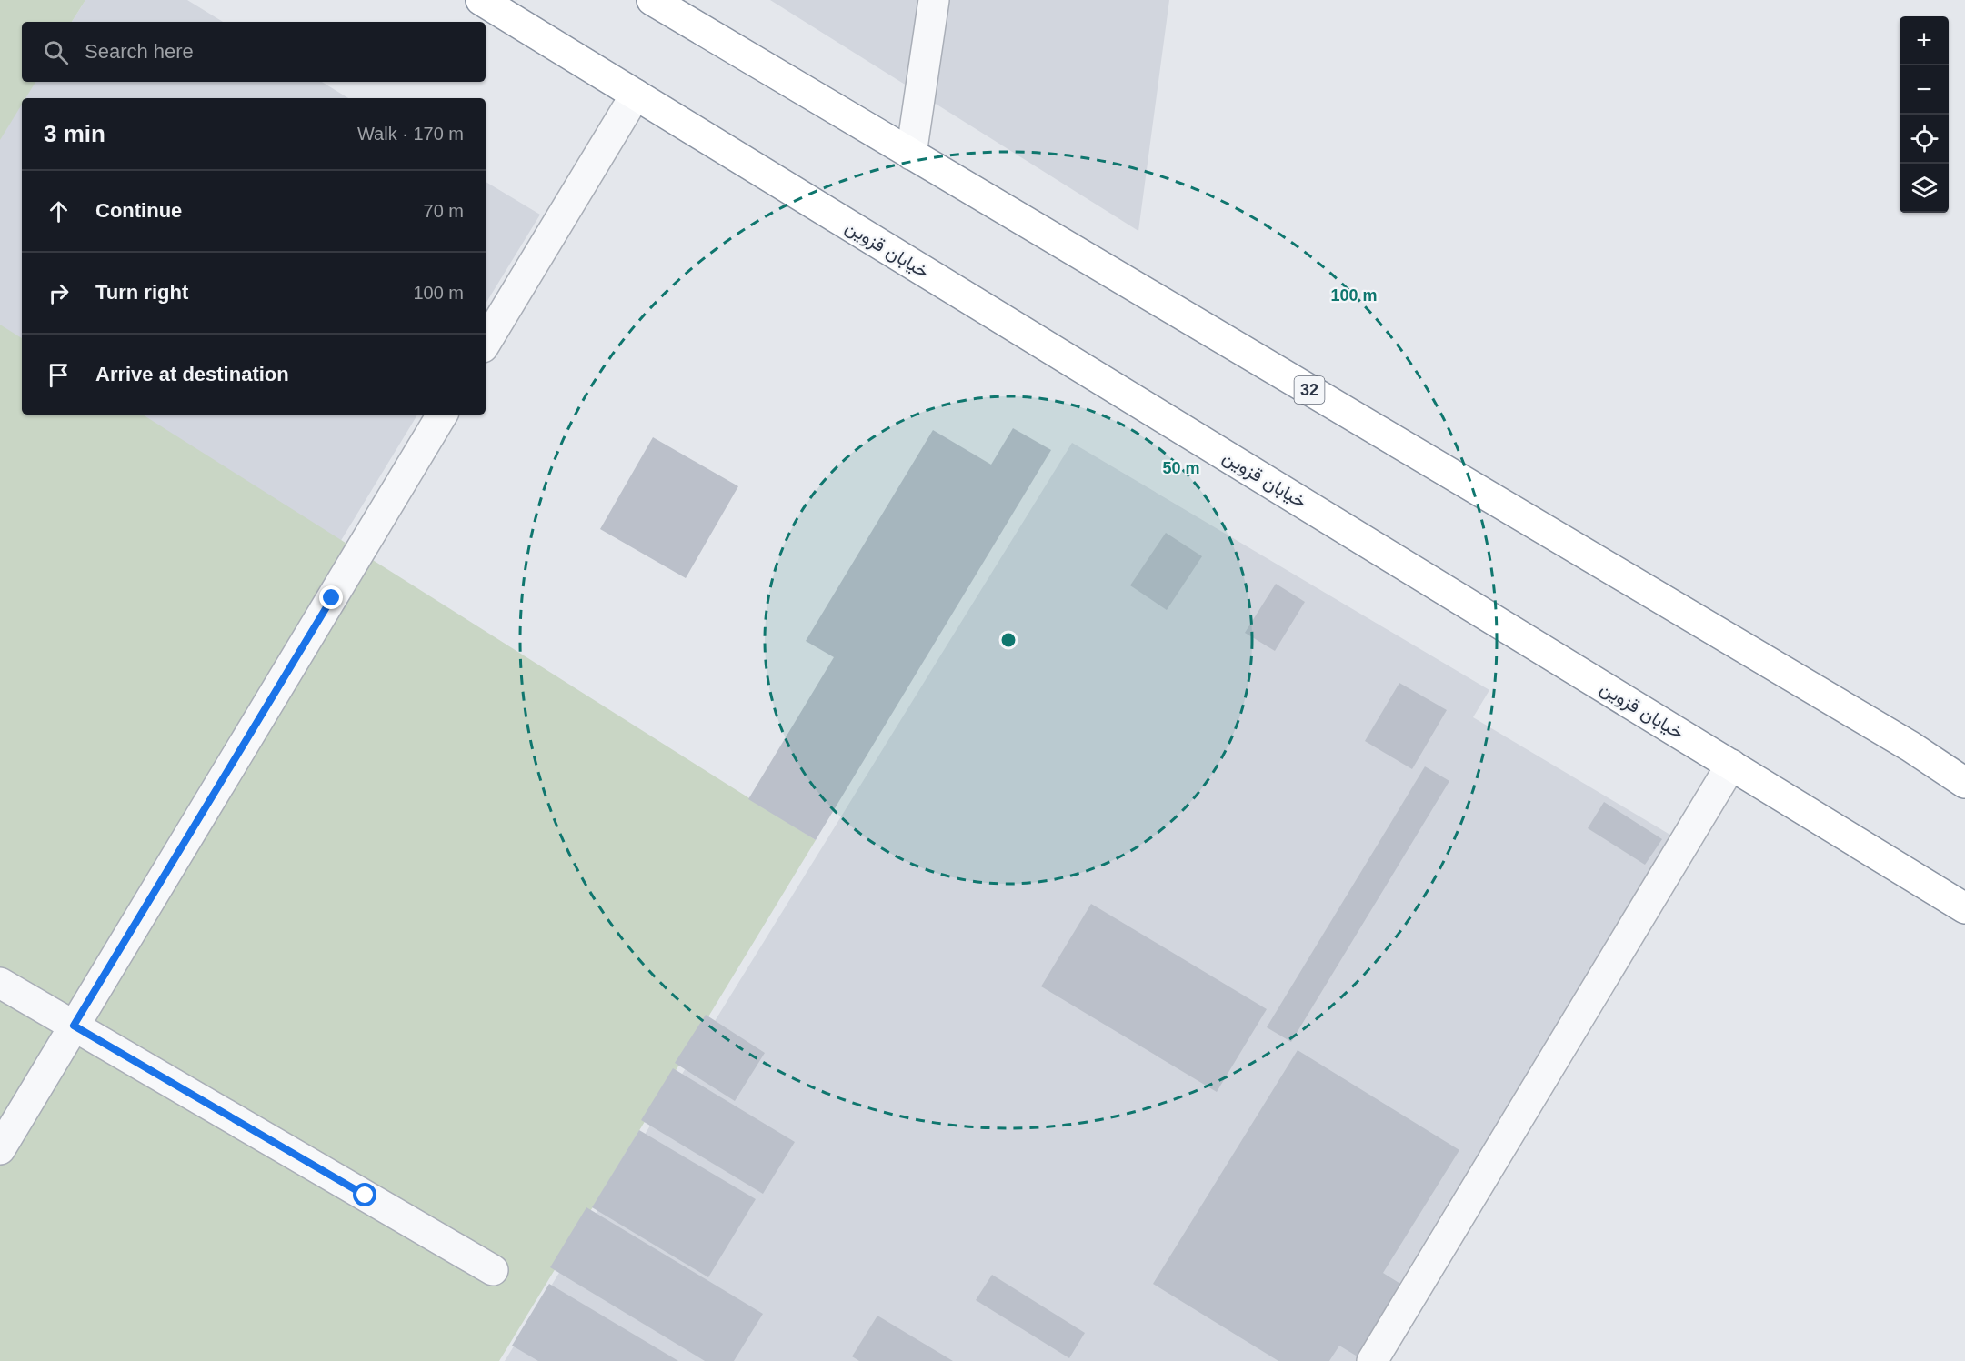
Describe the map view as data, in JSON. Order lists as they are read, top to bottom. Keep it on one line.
{"streets":{"highway":["خیابان قزوین","32"]},"page":{"map_buttons":["+","−"],"search":"Search here","heading":["3 min","Walk · 170 m"],"list":[["Continue","70 m"],["Turn right","100 m"],"Arrive at destination"]},"rings":["100 m","50 m"]}
